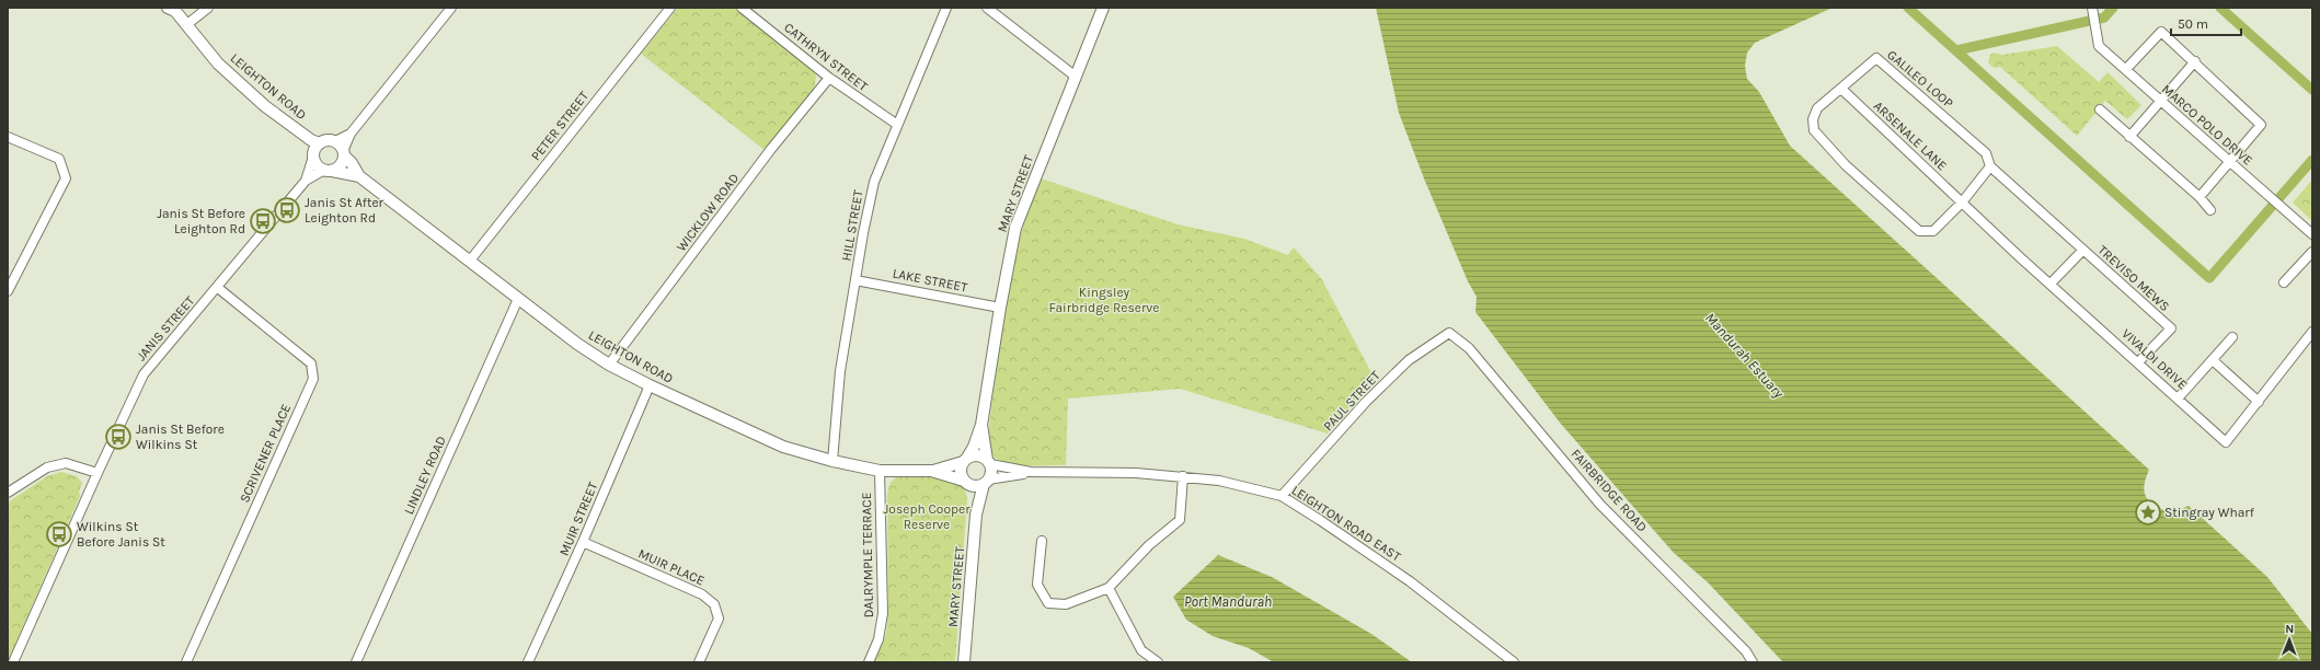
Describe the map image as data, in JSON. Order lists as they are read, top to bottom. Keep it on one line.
{"streets":{"street":["CATHRYN STREET","GALILEO LOOP","LEIGHTON ROAD","MARCO POLO DRIVE","PETER STREET","ARSENALE LANE","MARY STREET","WICKLOW ROAD","HILL STREET","TREVISO MEWS","LAKE STREET","JANIS STREET","VIVALDI DRIVE","PAUL STREET","SCRIVENER PLACE","LINDLEY ROAD","FAIRBRIDGE ROAD","MUIR STREET","LEIGHTON ROAD EAST","DALRYMPLE TERRACE","MUIR PLACE"]},"crossings":[["CATHRYN STREET","WICKLOW ROAD"],["CATHRYN STREET","HILL STREET"],["GALILEO LOOP","ARSENALE LANE"],["GALILEO LOOP","TREVISO MEWS"],["GALILEO LOOP","VIVALDI DRIVE"],["LEIGHTON ROAD","PETER STREET"],["LEIGHTON ROAD","MARY STREET"],["LEIGHTON ROAD","WICKLOW ROAD"],["LEIGHTON ROAD","HILL STREET"],["LEIGHTON ROAD","JANIS STREET"],["LEIGHTON ROAD","LINDLEY ROAD"],["LEIGHTON ROAD","MUIR STREET"],["LEIGHTON ROAD","LEIGHTON ROAD EAST"],["LEIGHTON ROAD","DALRYMPLE TERRACE"],["ARSENALE LANE","VIVALDI DRIVE"],["MARY STREET","LAKE STREET"],["MARY STREET","LEIGHTON ROAD EAST"],["HILL STREET","LAKE STREET"],["TREVISO MEWS","VIVALDI DRIVE"],["JANIS STREET","SCRIVENER PLACE"],["PAUL STREET","FAIRBRIDGE ROAD"],["PAUL STREET","LEIGHTON ROAD EAST"],["MUIR STREET","MUIR PLACE"]],"water":["Mandurah Estuary","Port Mandurah"],"parks":["Kingsley Fairbridge Reserve","Joseph Cooper Reserve"],"places":{"bus stop":["Janis St After Leighton Rd","Janis St Before Leighton Rd","Janis St Before Wilkins St","Wilkins St Before Janis St"],"place":["Stingray Wharf"]},"scale_bar":"50 m","north":"top"}
